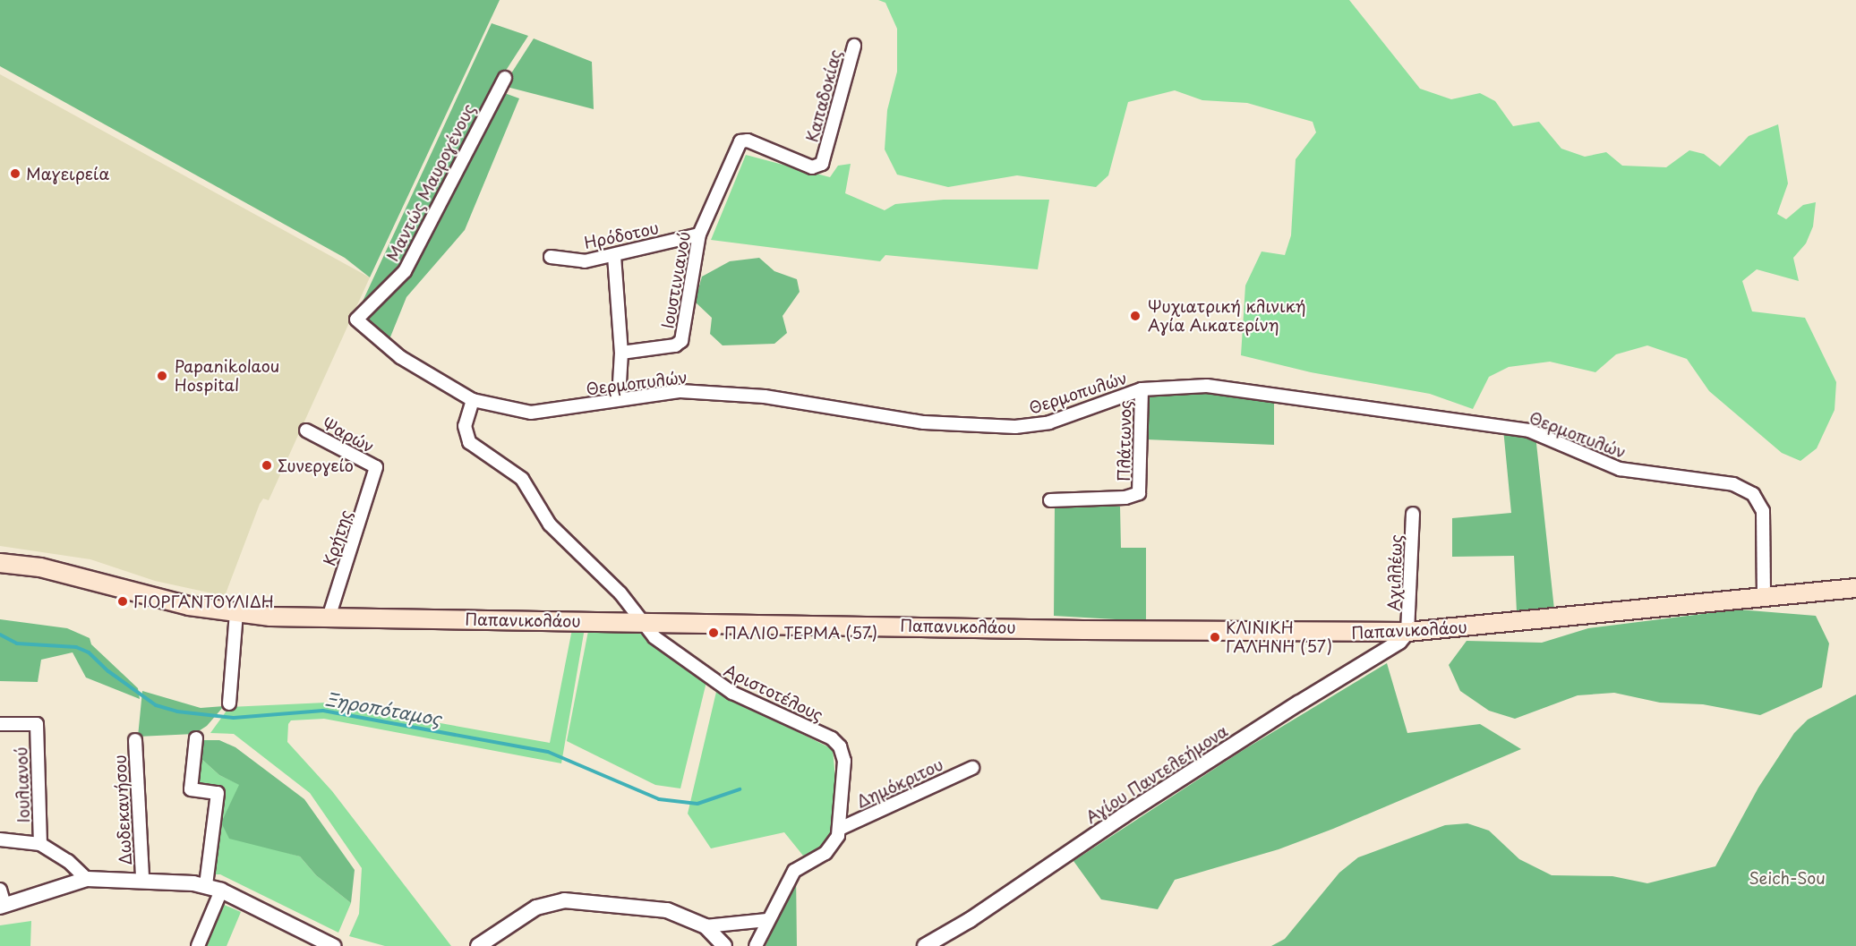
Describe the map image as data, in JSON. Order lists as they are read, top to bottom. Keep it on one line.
{"streets":{"main road":["Παπανικολάου"],"street":["Καπαδοκίας","Μαντώς Μαυρογένους","Ηρόδοτου","Ιουστινιανού","Θερμοπυλών","Ψαρών","Πλάτωνος","Κρήτης","Αχιλλέως","Αριστοτέλους","Αγίου Παντελεήμονα","Δημόκριτου","Ιουλιανού","Δωδεκανήσου"]},"crossings":[["Καπαδοκίας","Ιουστινιανού"],["Μαντώς Μαυρογένους","Θερμοπυλών"],["Ηρόδοτου","Ιουστινιανού"],["Θερμοπυλών","Πλάτωνος"],["Θερμοπυλών","Παπανικολάου"],["Θερμοπυλών","Αριστοτέλους"],["Ψαρών","Κρήτης"],["Κρήτης","Παπανικολάου"],["Αχιλλέως","Παπανικολάου"],["Αχιλλέως","Αγίου Παντελεήμονα"],["Παπανικολάου","Αριστοτέλους"],["Παπανικολάου","Αγίου Παντελεήμονα"],["Αριστοτέλους","Δημόκριτου"]],"water":["Ξηροπόταμος"],"parks":["Seich-Sou"],"places":["Μαγειρεία","Ψυχιατρική κλινική Αγία Αικατερίνη","Papanikolaou Hospital","Συνεργείο","ΓΙΟΡΓΑΝΤΟΥΛΙΔΗ","ΠΑΛΙΟ ΤΕΡΜΑ (57)","ΚΛΙΝΙΚΗ ΓΑΛΗΝΗ (57)"]}
